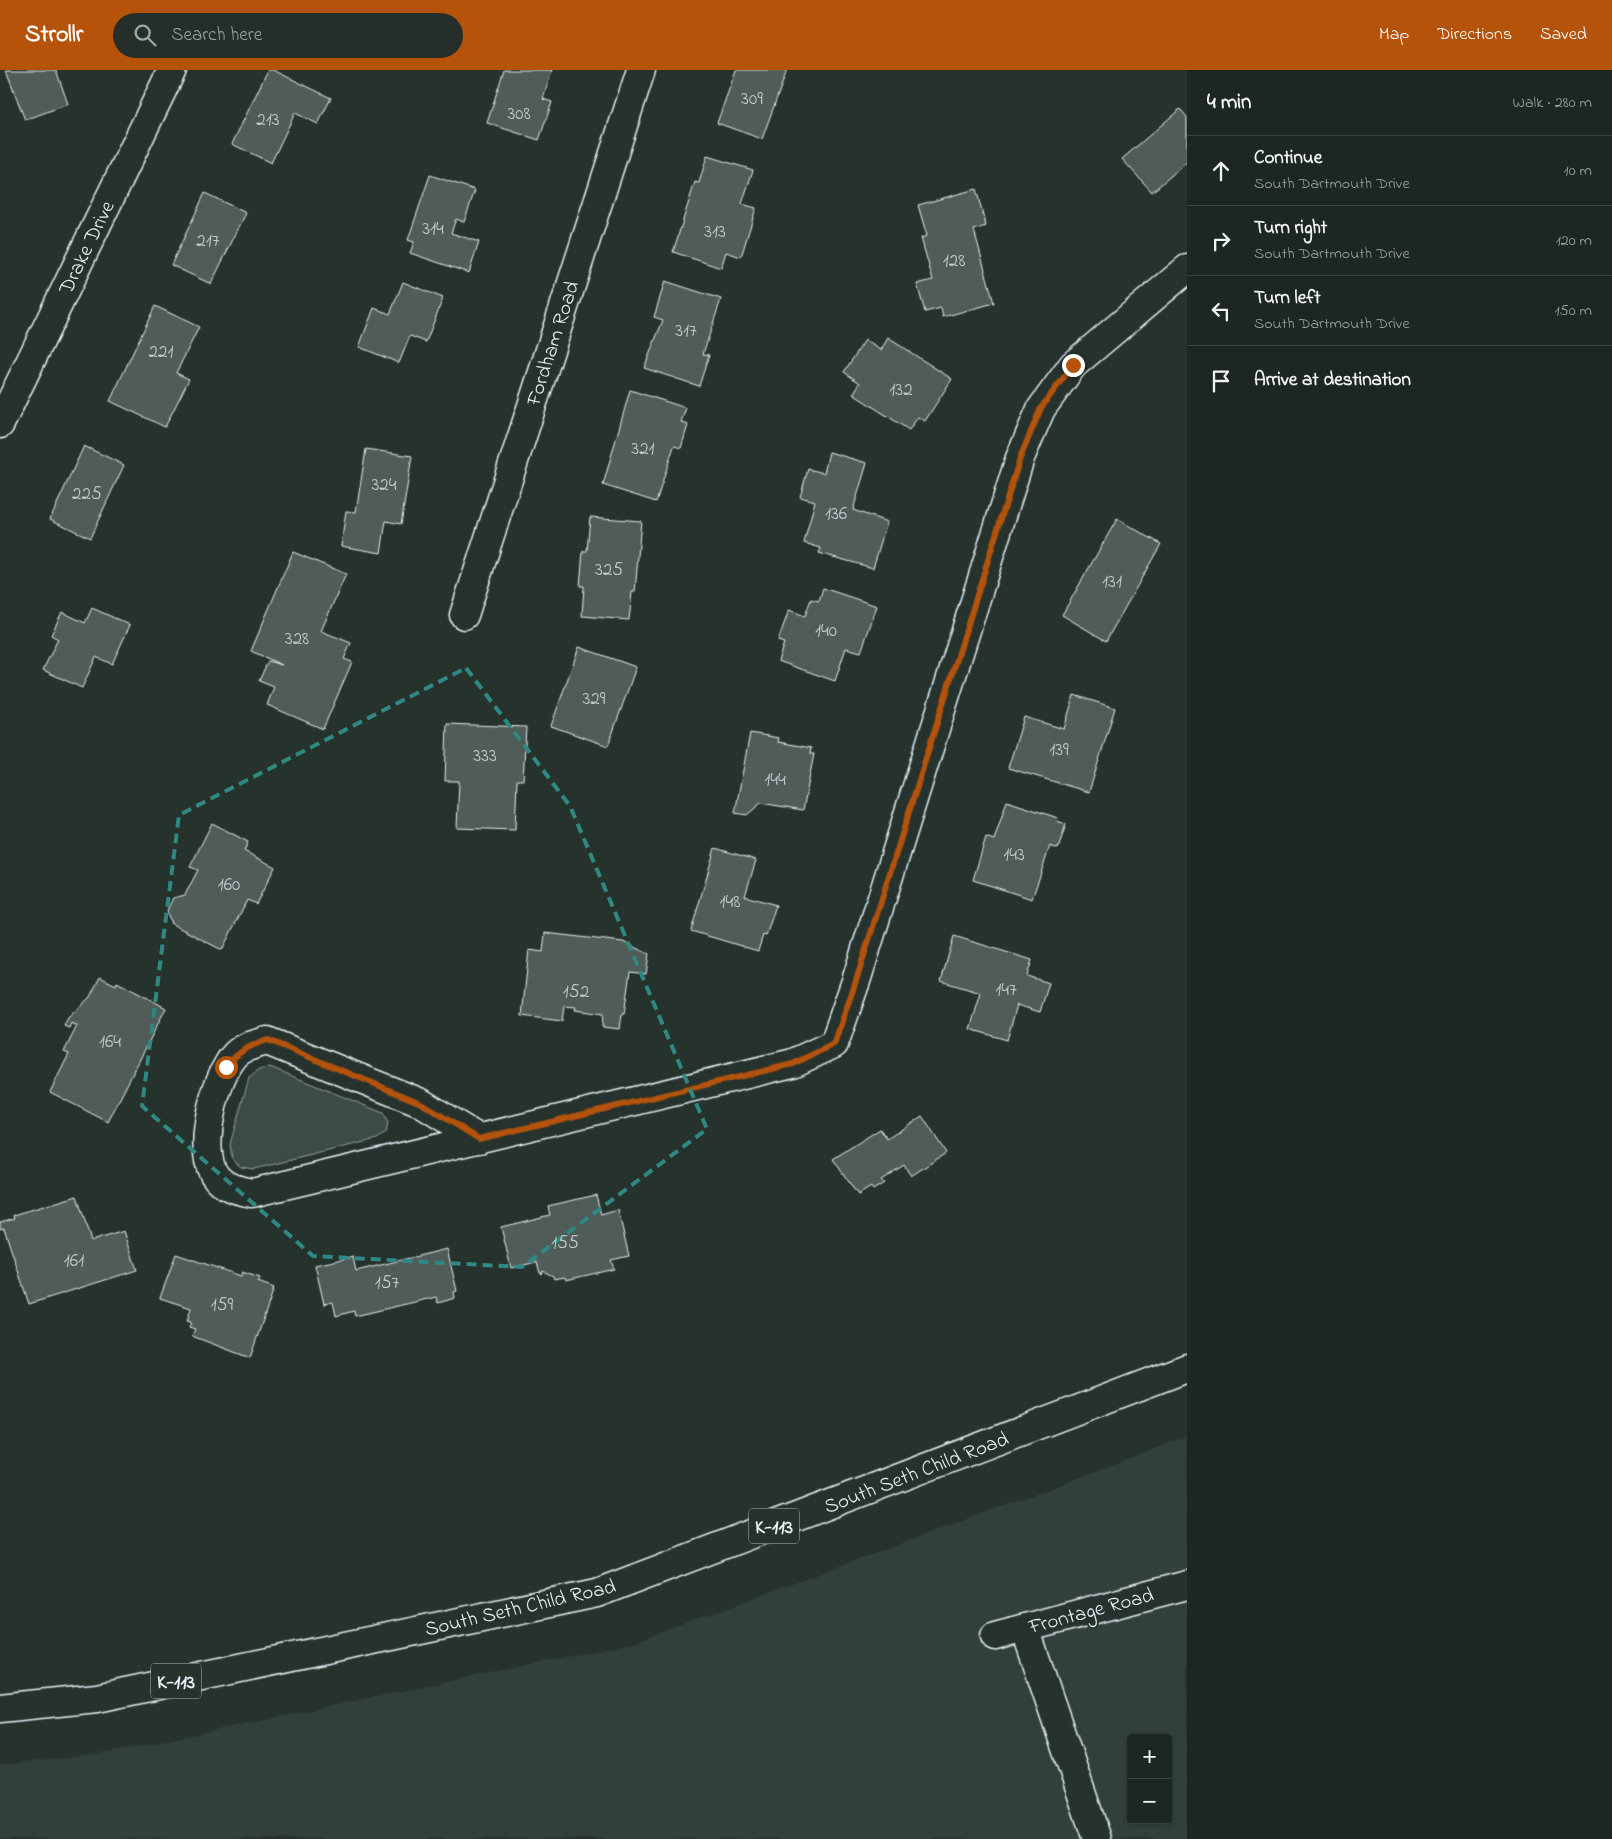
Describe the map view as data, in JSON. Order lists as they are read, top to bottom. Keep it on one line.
{"streets":{"street":["Drake Drive","Fordham Road","South Seth Child Road","K-113","Frontage Road"]},"house_numbers":["309","308","213","314","313","217","128","317","221","132","321","324","225","136","325","131","140","328","329","139","333","144","143","160","148","147","152","164","155","161","157","159"],"page":{"header":"Strollr","search":"Search here","nav":["Map","Directions","Saved"],"heading":["4 min","Walk · 280 m"],"list":[["Continue","South Dartmouth Drive","10 m"],["Turn right","South Dartmouth Drive","120 m"],["Turn left","South Dartmouth Drive","150 m"],"Arrive at destination"],"map_buttons":["+","−"]}}
